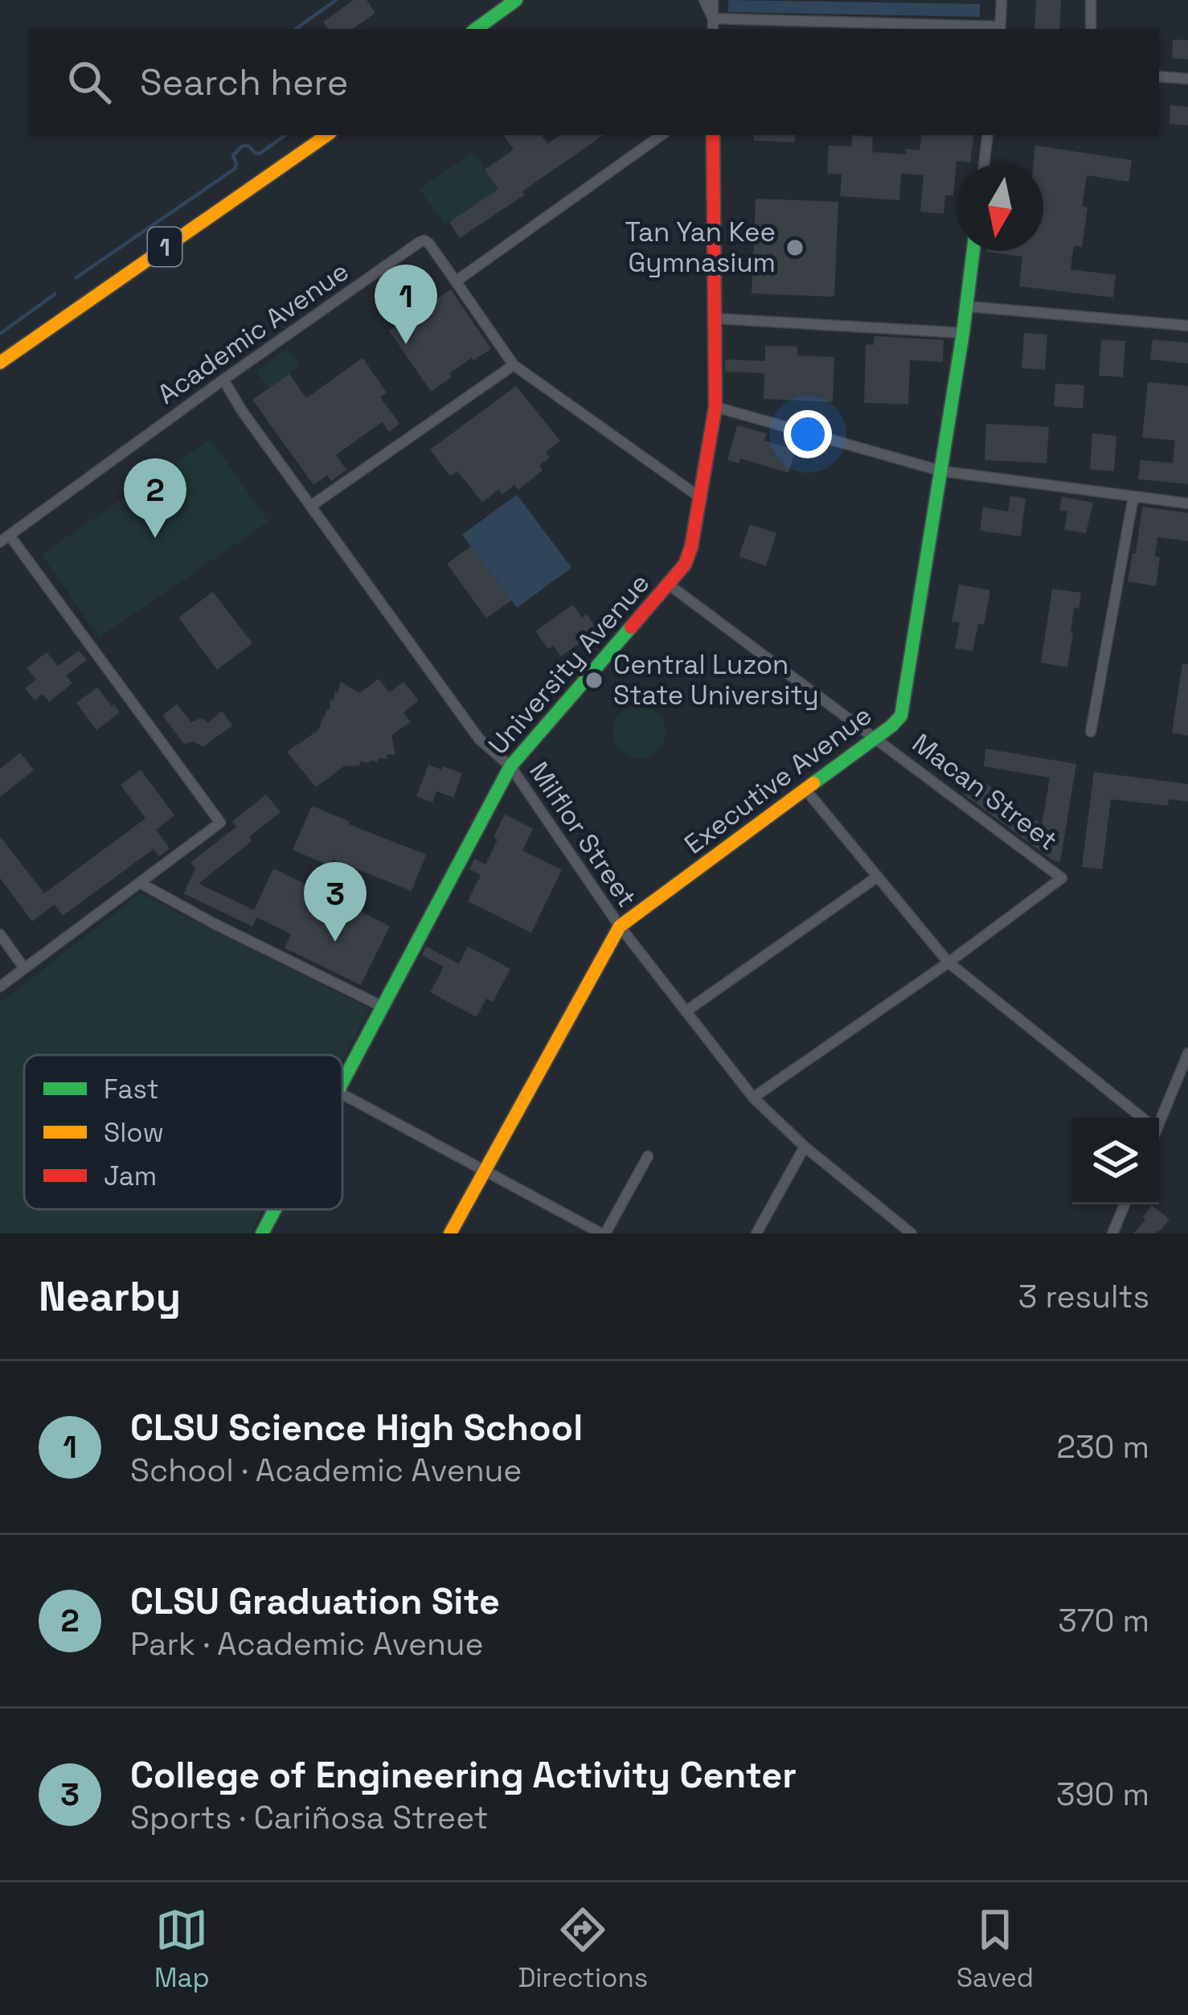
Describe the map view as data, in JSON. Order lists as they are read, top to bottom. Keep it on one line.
{"streets":{"main road":["1","University Avenue","Executive Avenue"],"street":["Academic Avenue","Macan Street","Milflor Street"]},"crossings":[["Academic Avenue","Milflor Street"],["University Avenue","Macan Street"],["University Avenue","Milflor Street"],["Executive Avenue","Macan Street"],["Executive Avenue","Milflor Street"],["Macan Street","Milflor Street"]],"places":["Tan Yan Kee Gymnasium","Central Luzon State University"],"legend":["Fast","Slow","Jam"],"north":"bottom","page":{"search":"Search here","pins":["1","2","3"],"heading":["Nearby","3 results"],"list":[{"mark":"1","name":"CLSU Science High School","note":"School · Academic Avenue","value":"230 m"},{"mark":"2","name":"CLSU Graduation Site","note":"Park · Academic Avenue","value":"370 m"},{"mark":"3","name":"College of Engineering Activity Center","note":"Sports · Cariñosa Street","value":"390 m"}],"nav":["Map","Directions","Saved"]}}
